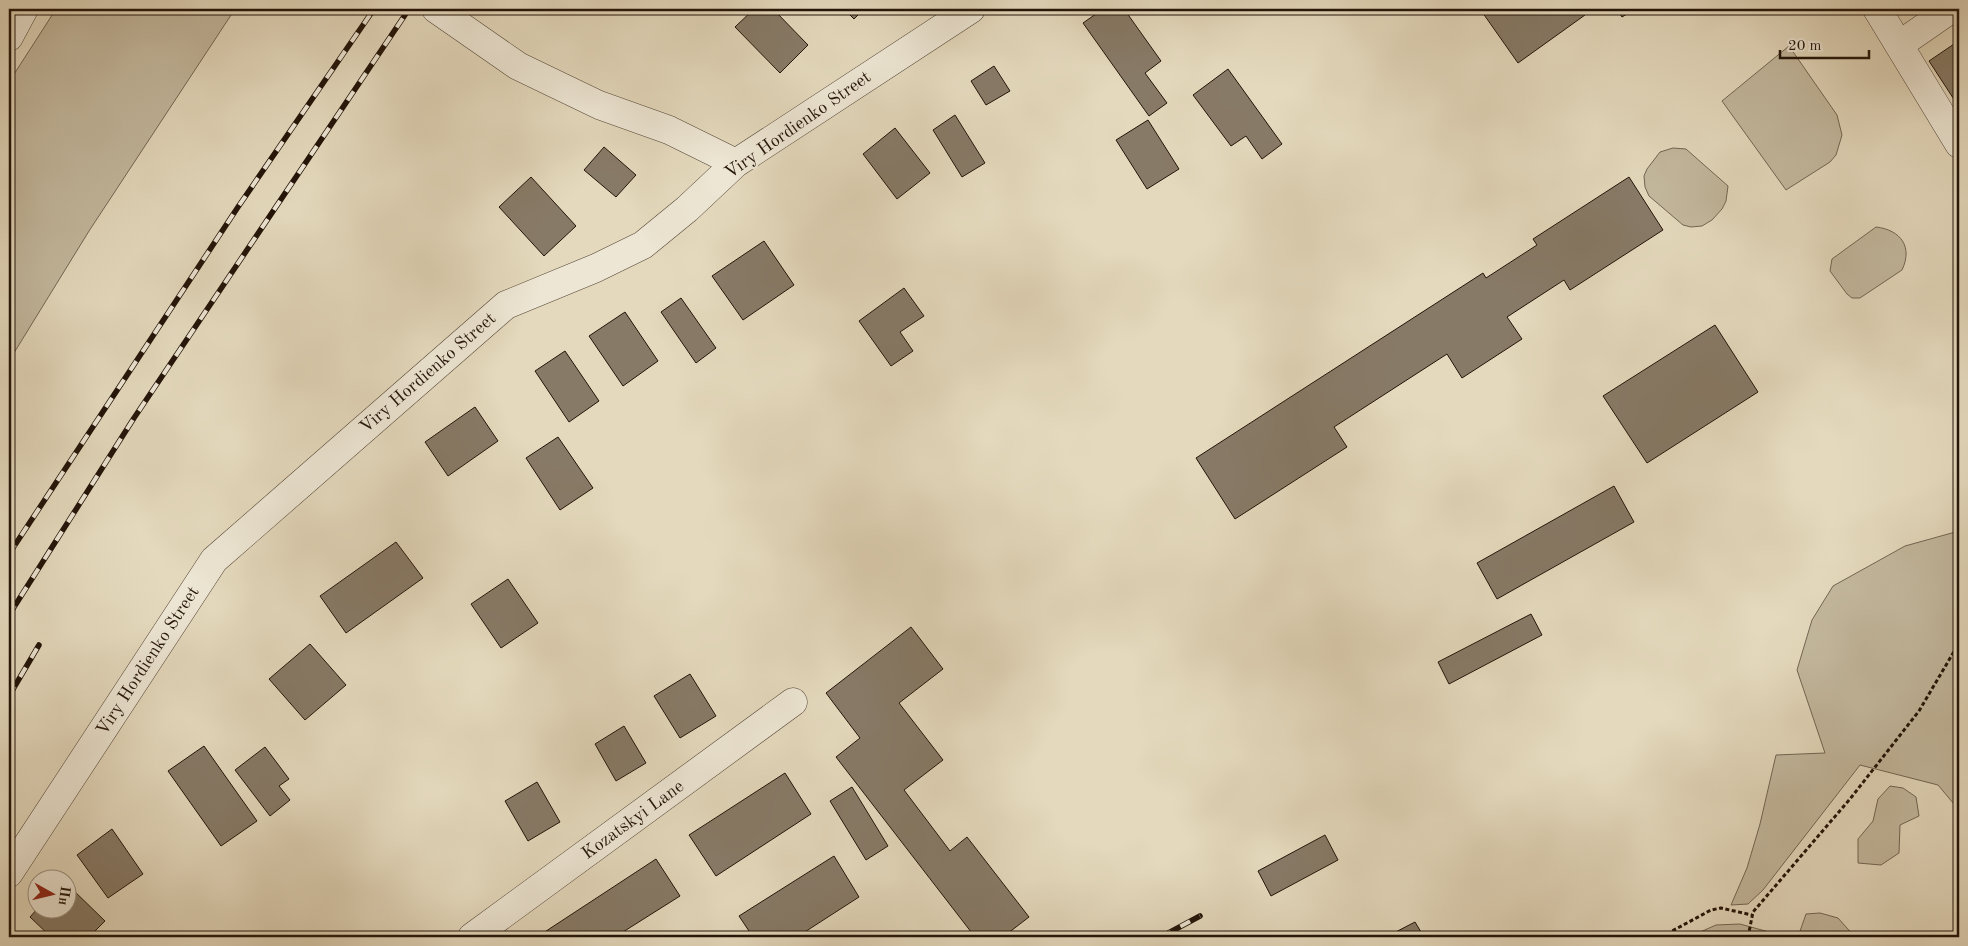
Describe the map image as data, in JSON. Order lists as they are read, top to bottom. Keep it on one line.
{"streets":{"street":["Viry Hordienko Street","Kozatskyi Lane"]},"scale_bar":"20 m","north":"right"}
